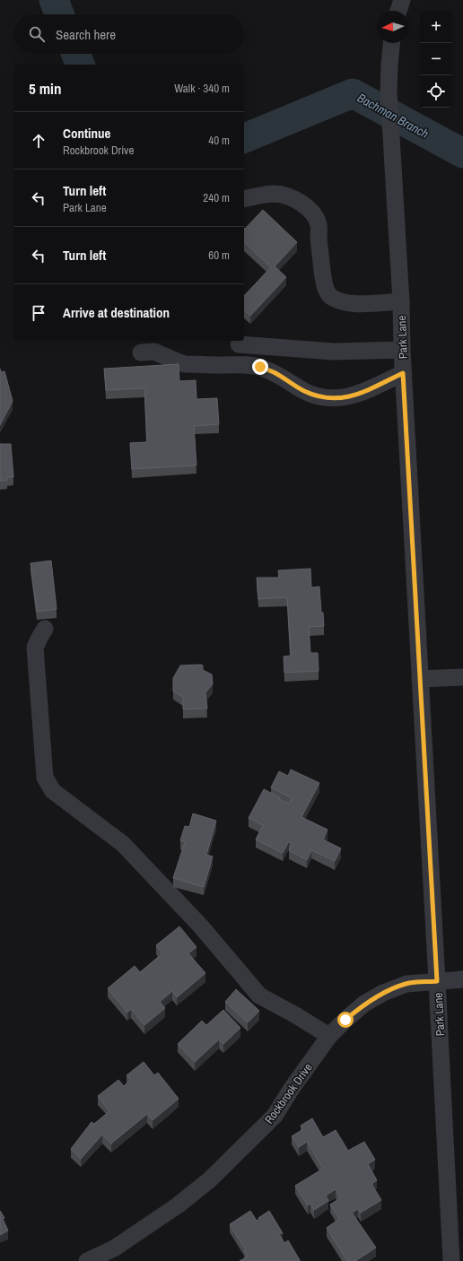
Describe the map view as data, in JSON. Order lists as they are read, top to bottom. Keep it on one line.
{"streets":{"street":["Park Lane","Rockbrook Drive"]},"crossings":[["Park Lane","Rockbrook Drive"]],"water":["Bachman Branch"],"north":"left","page":{"map_buttons":["+","−"],"search":"Search here","heading":["5 min","Walk · 340 m"],"list":[["Continue","Rockbrook Drive","40 m"],["Turn left","Park Lane","240 m"],["Turn left","60 m"],"Arrive at destination"]}}
